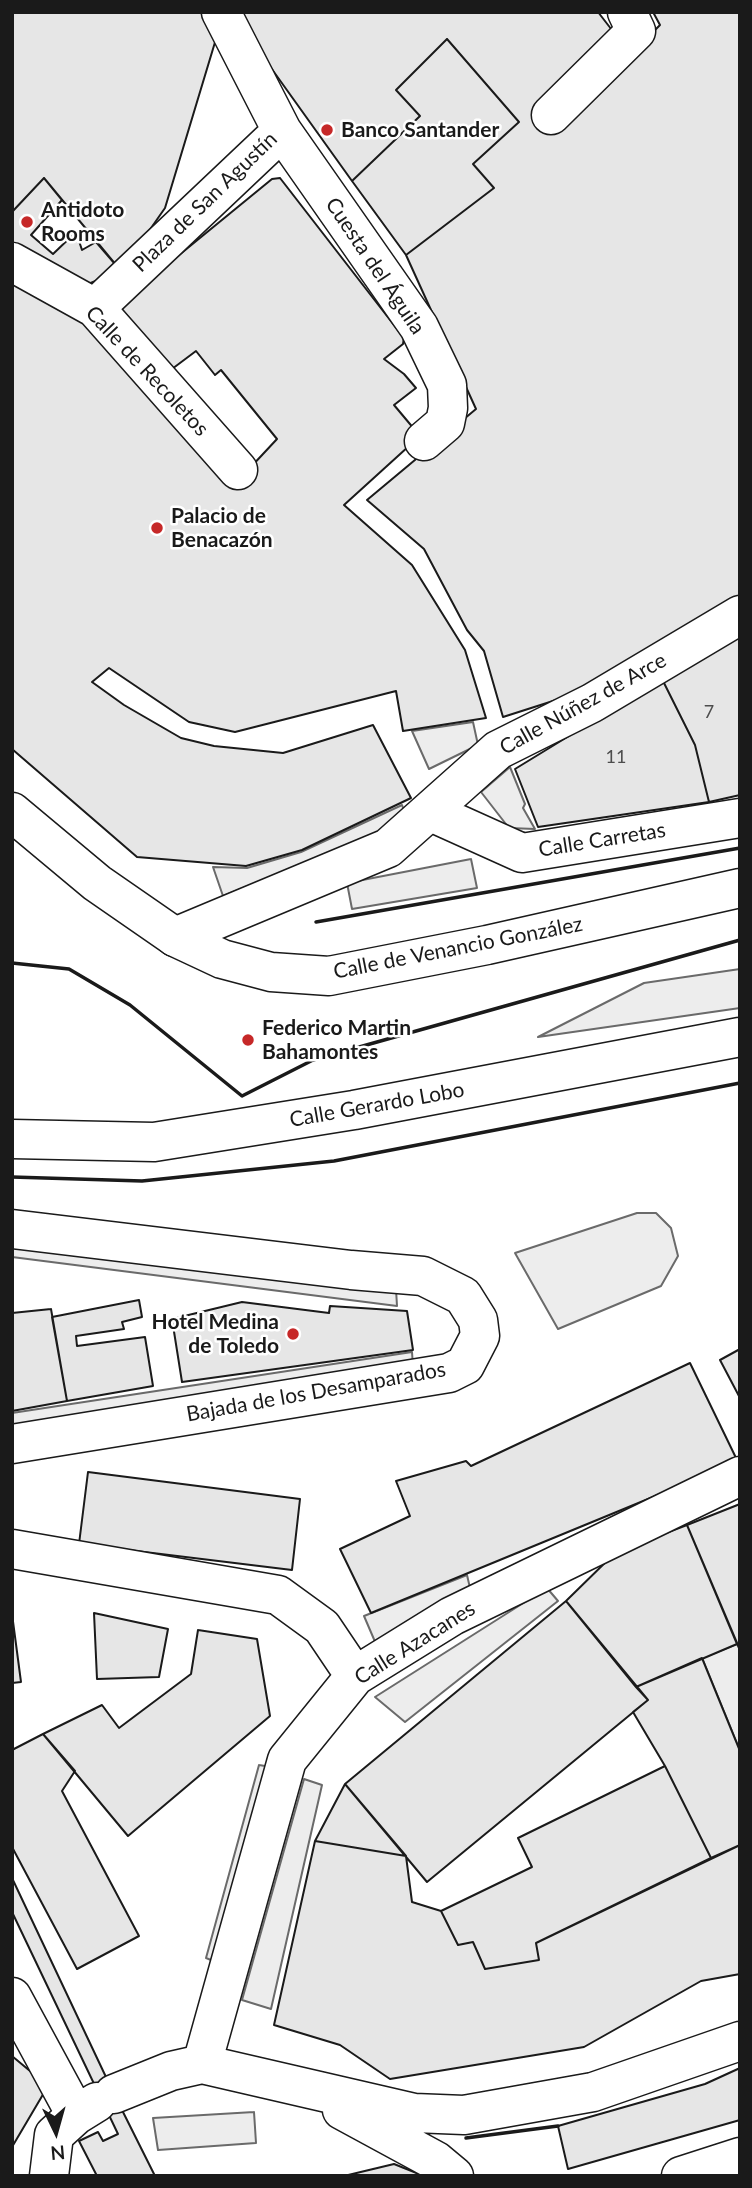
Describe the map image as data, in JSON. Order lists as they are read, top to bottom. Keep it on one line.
{"streets":{"street":["Plaza de San Agustín","Cuesta del Águila","Calle de Recoletos","Calle Núñez de Arce","Calle Carretas","Calle de Venancio González","Calle Gerardo Lobo","Bajada de los Desamparados","Calle Azacanes"]},"crossings":[["Plaza de San Agustín","Cuesta del Águila"],["Plaza de San Agustín","Calle de Recoletos"],["Calle Núñez de Arce","Calle Carretas"],["Calle Núñez de Arce","Calle de Venancio González"]],"places":["Banco Santander","Antidoto Rooms","Palacio de Benacazón","Federico Martin Bahamontes","Hotel Medina de Toledo"],"house_numbers":["7","11"],"north":"bottom"}
